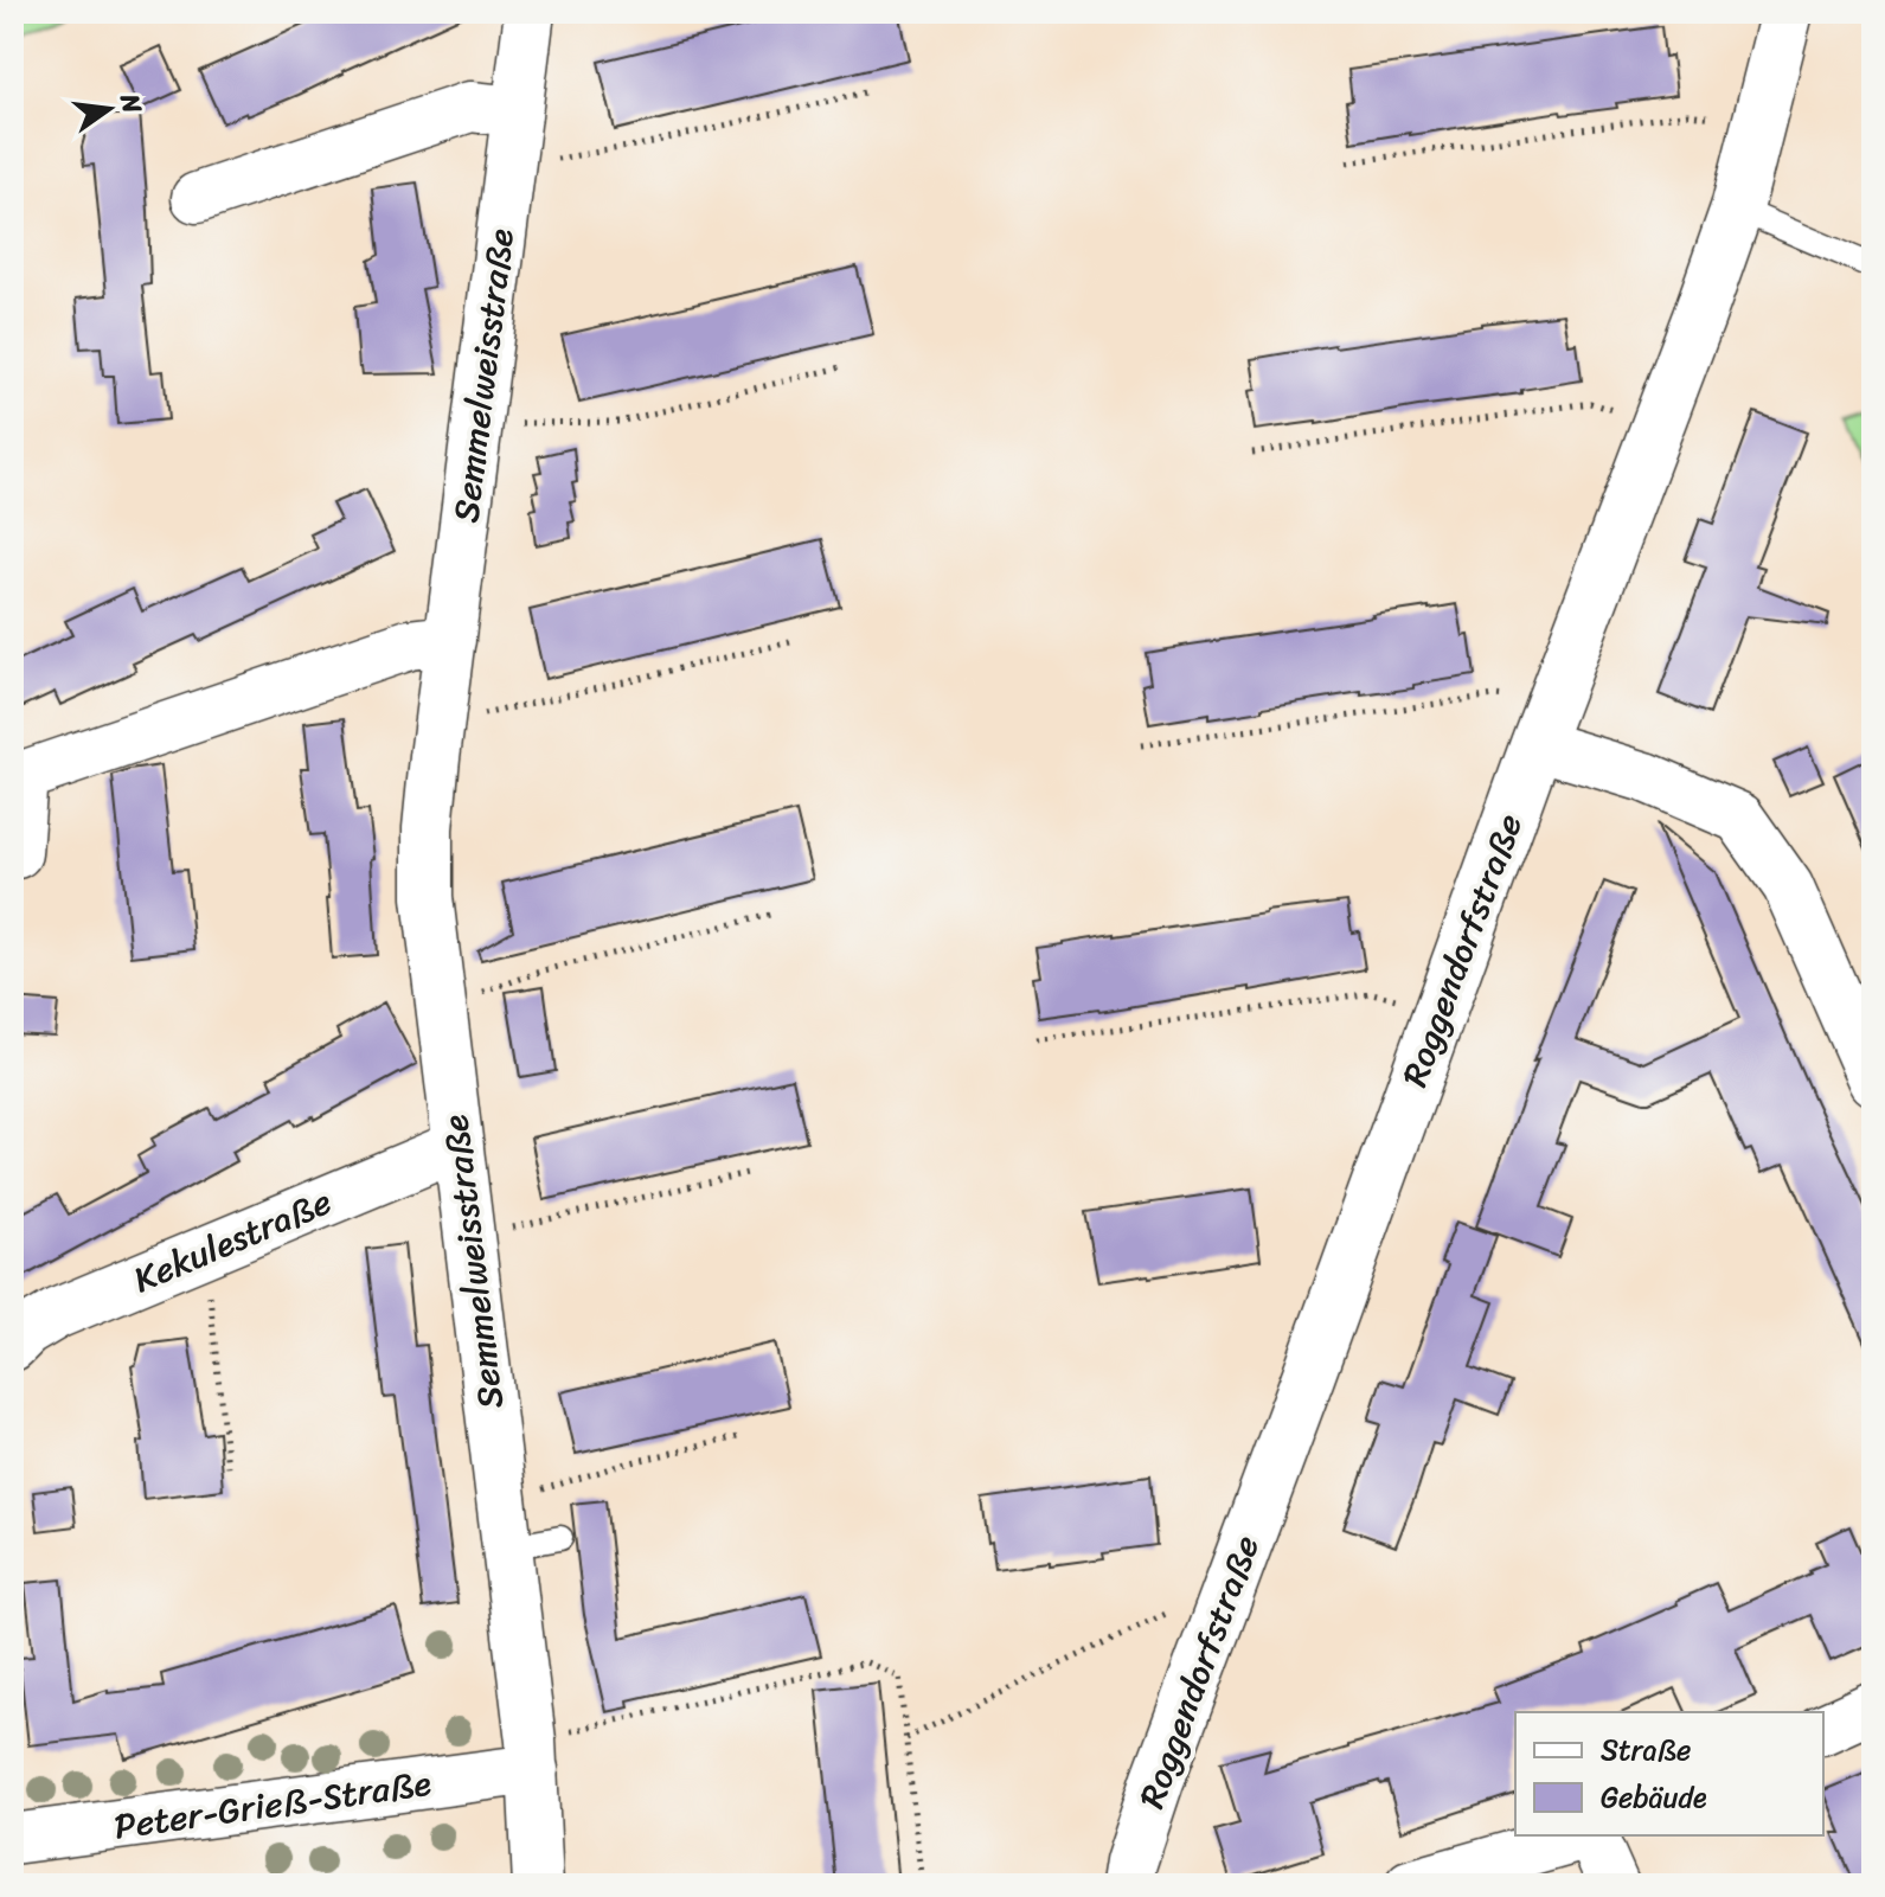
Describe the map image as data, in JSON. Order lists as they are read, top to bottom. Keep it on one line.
{"streets":{"street":["Semmelweisstraße","Roggendorfstraße","Kekulestraße","Peter-Grieß-Straße"]},"crossings":[["Semmelweisstraße","Kekulestraße"],["Semmelweisstraße","Peter-Grieß-Straße"]],"legend":["Straße","Gebäude"],"north":"right"}
